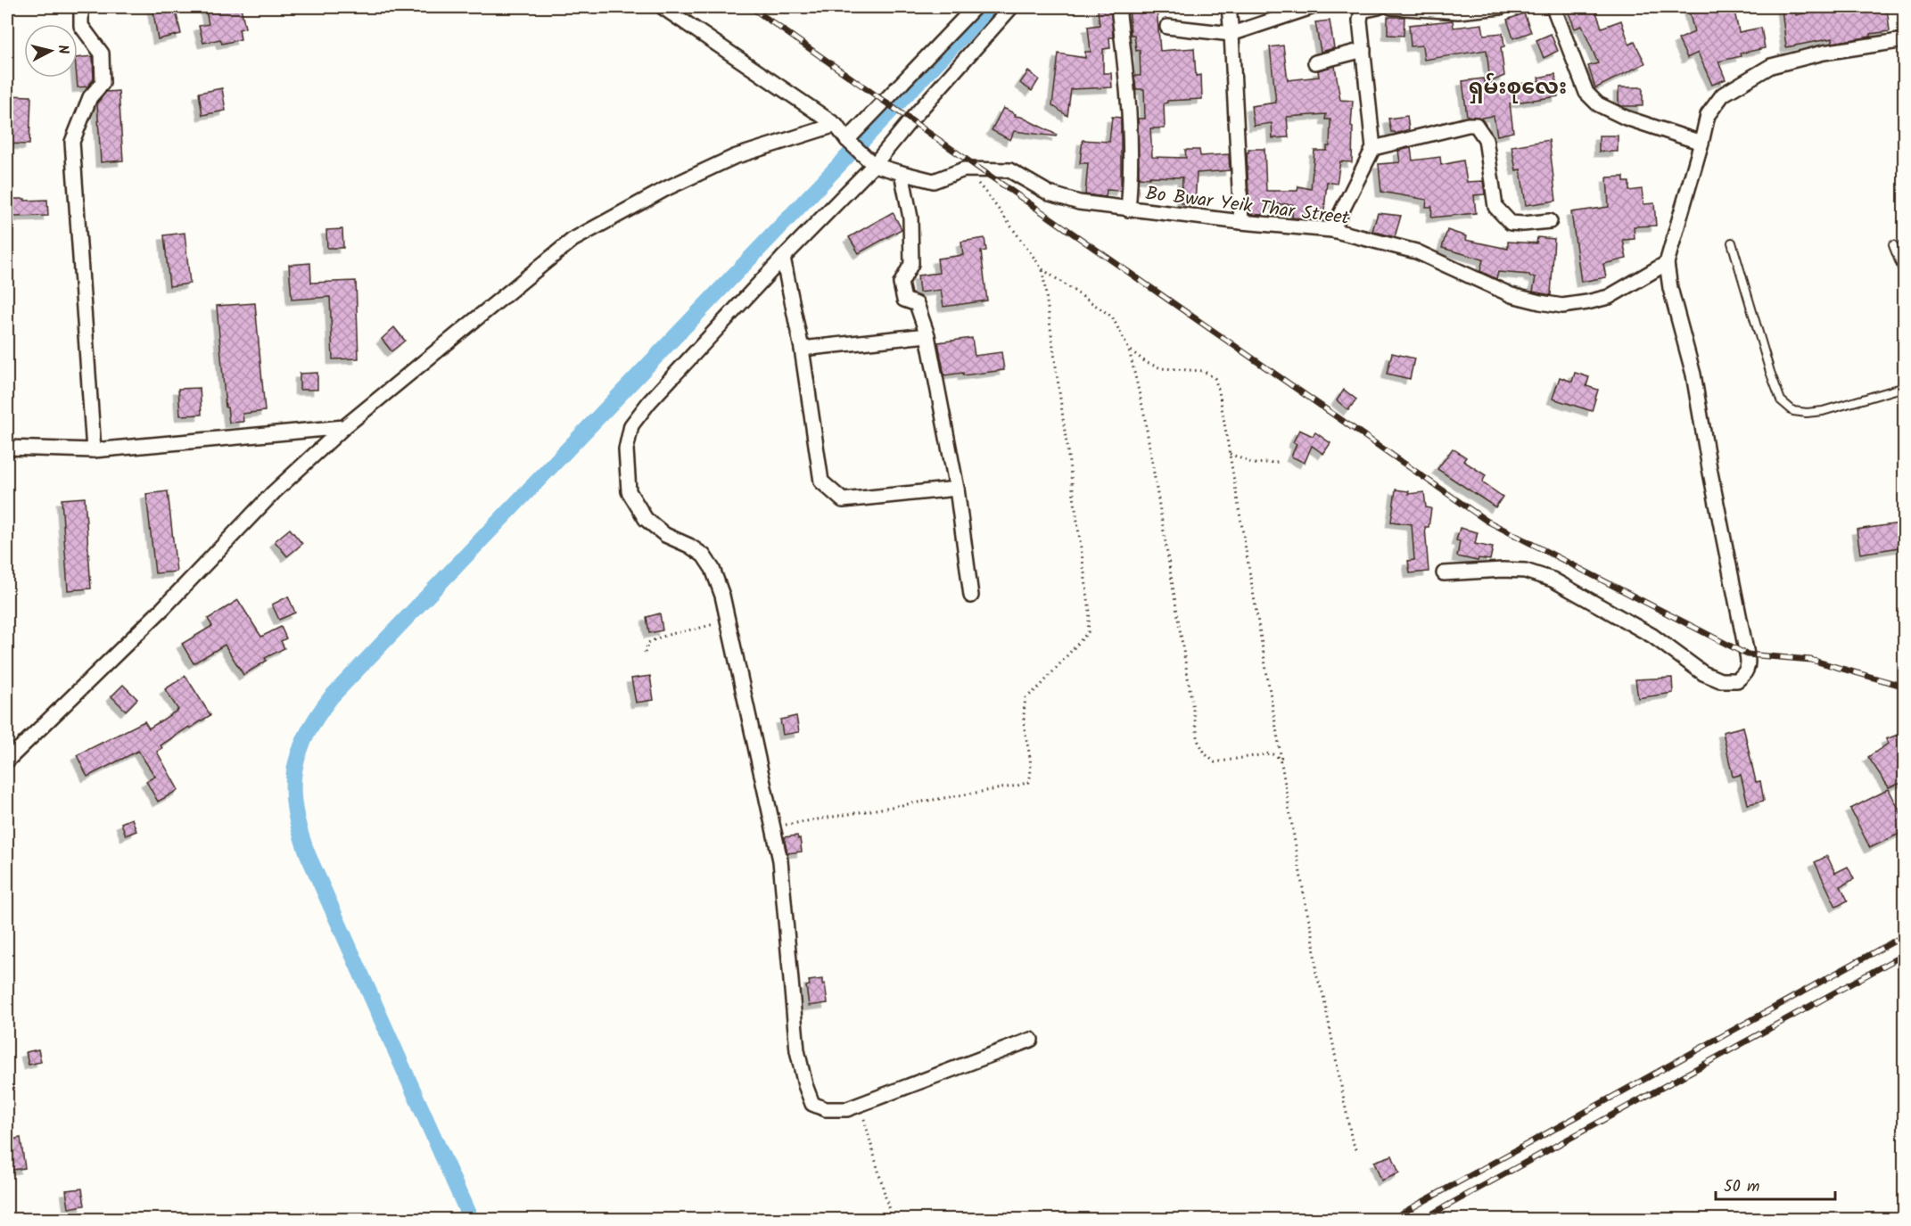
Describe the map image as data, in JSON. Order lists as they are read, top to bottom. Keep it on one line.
{"streets":{"street":["Bo Bwar Yeik Thar Street"]},"districts":["ရှမ်းစုလေး"],"scale_bar":"50 m","north":"right"}
